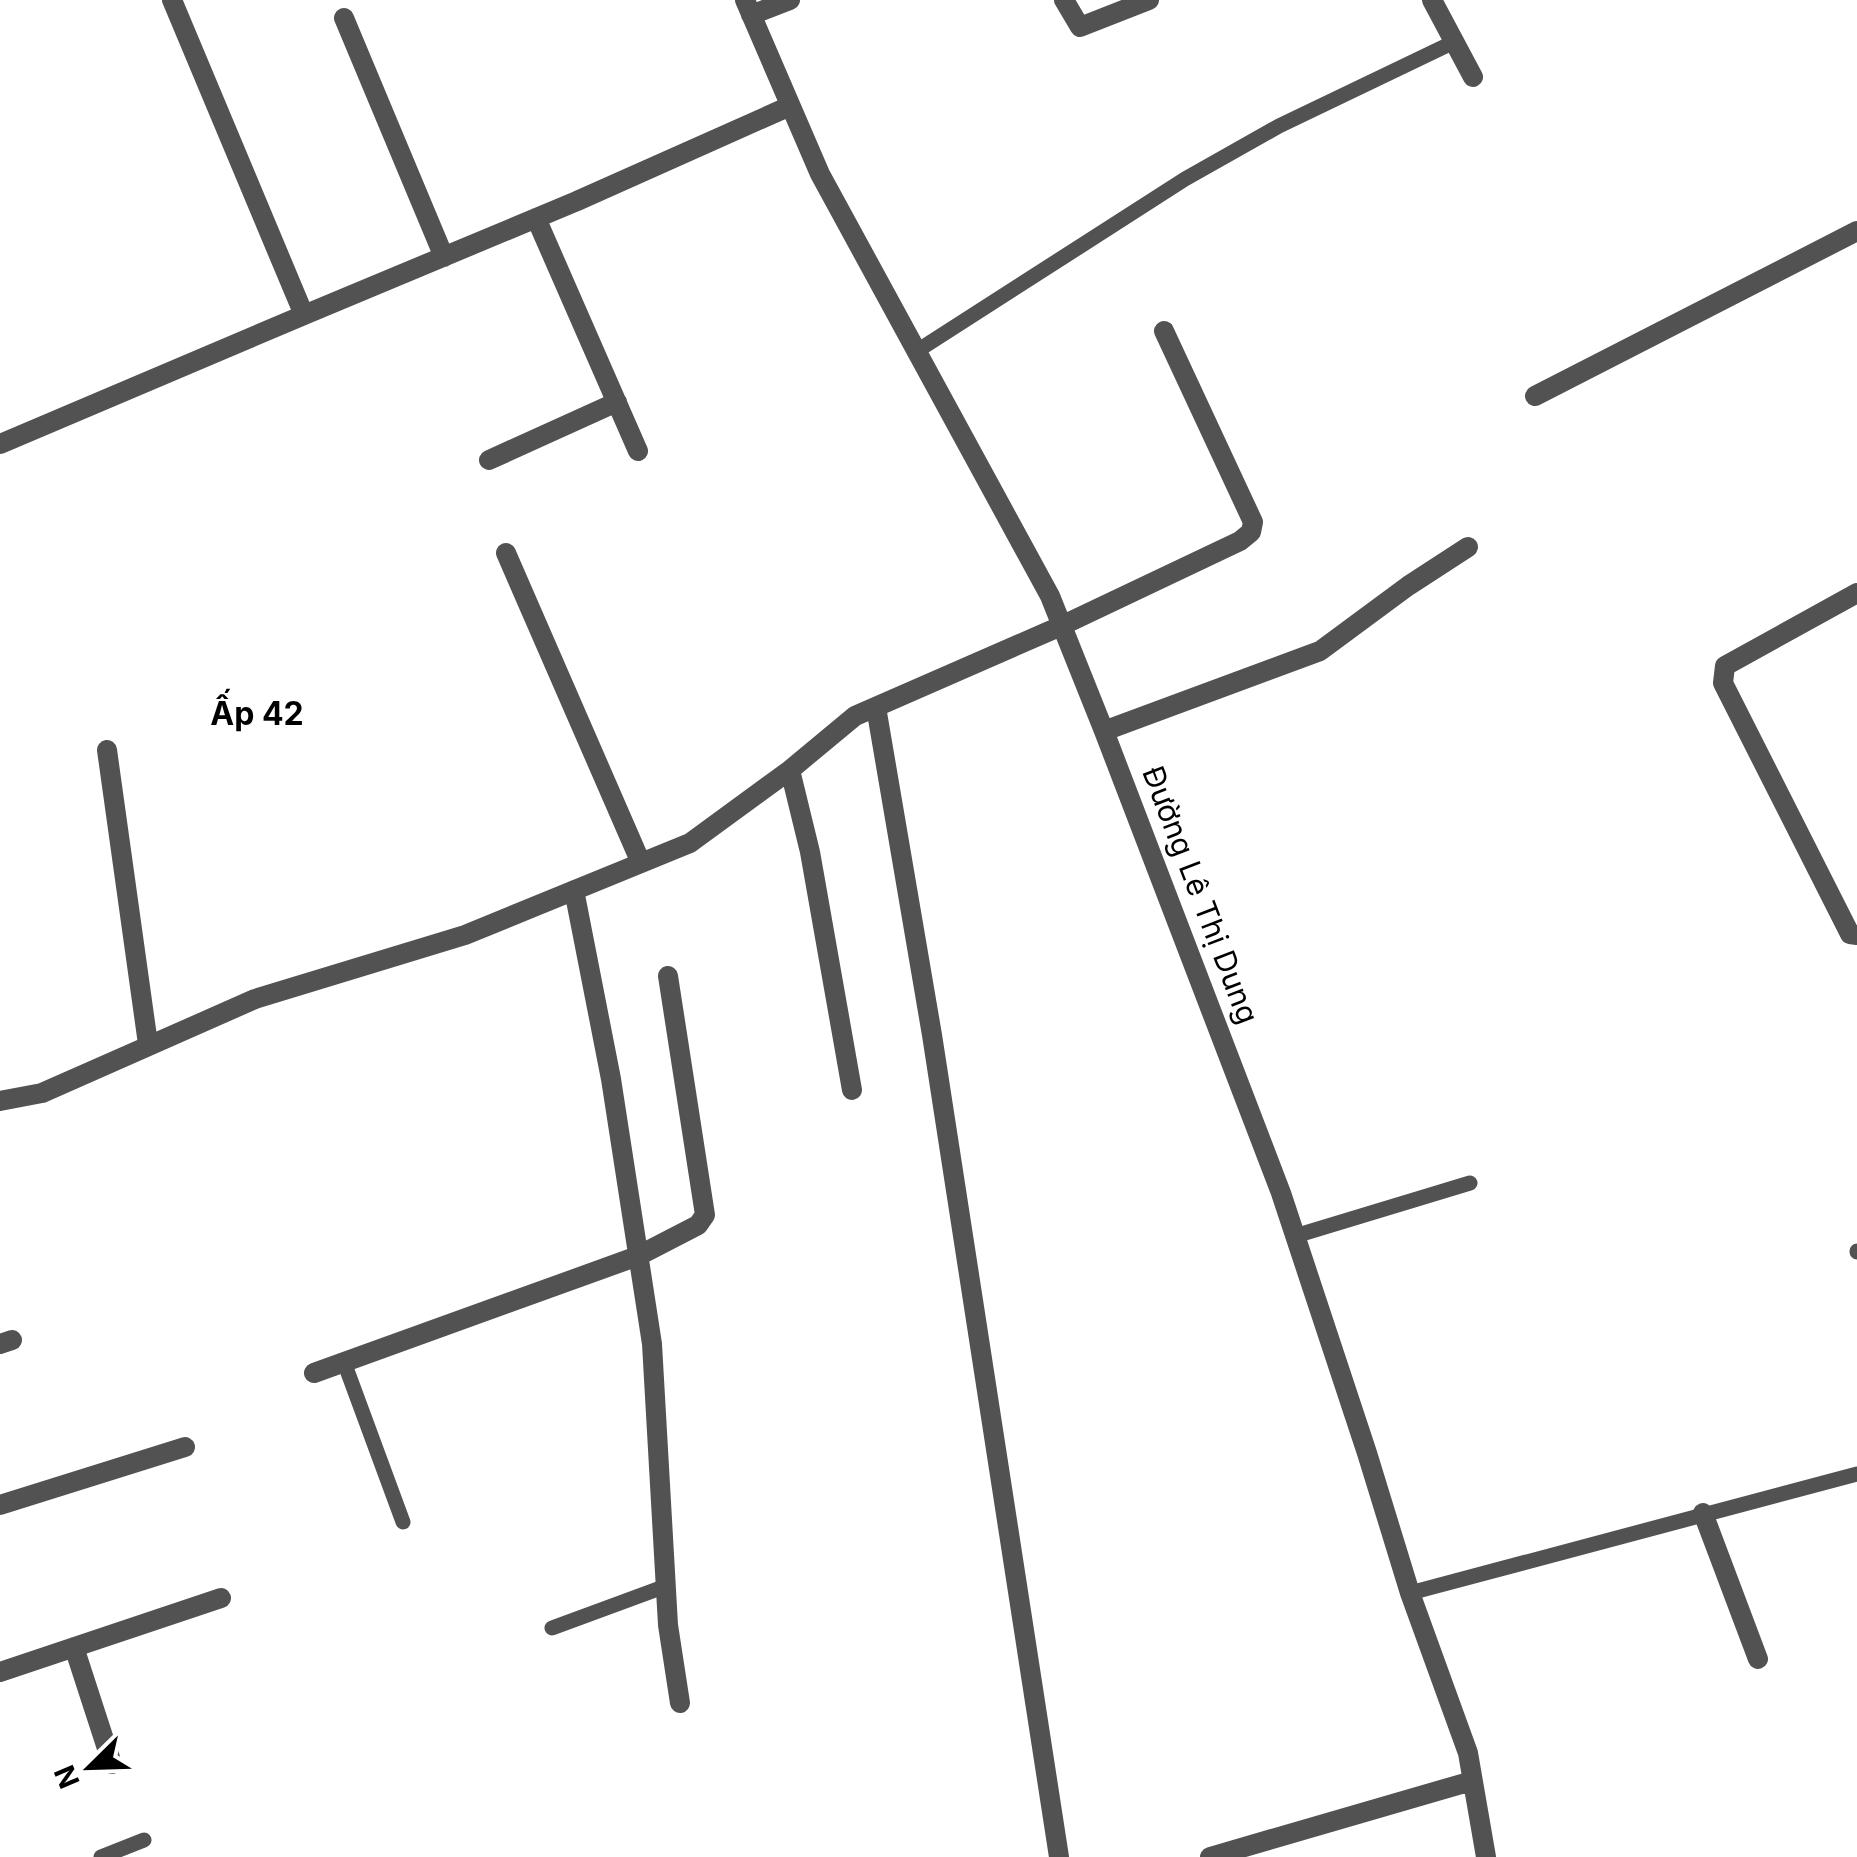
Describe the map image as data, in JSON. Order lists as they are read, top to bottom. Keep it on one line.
{"streets":{"street":["Đường Lê Thị Dung"]},"districts":["Ấp 42"],"north":"bottom left"}
